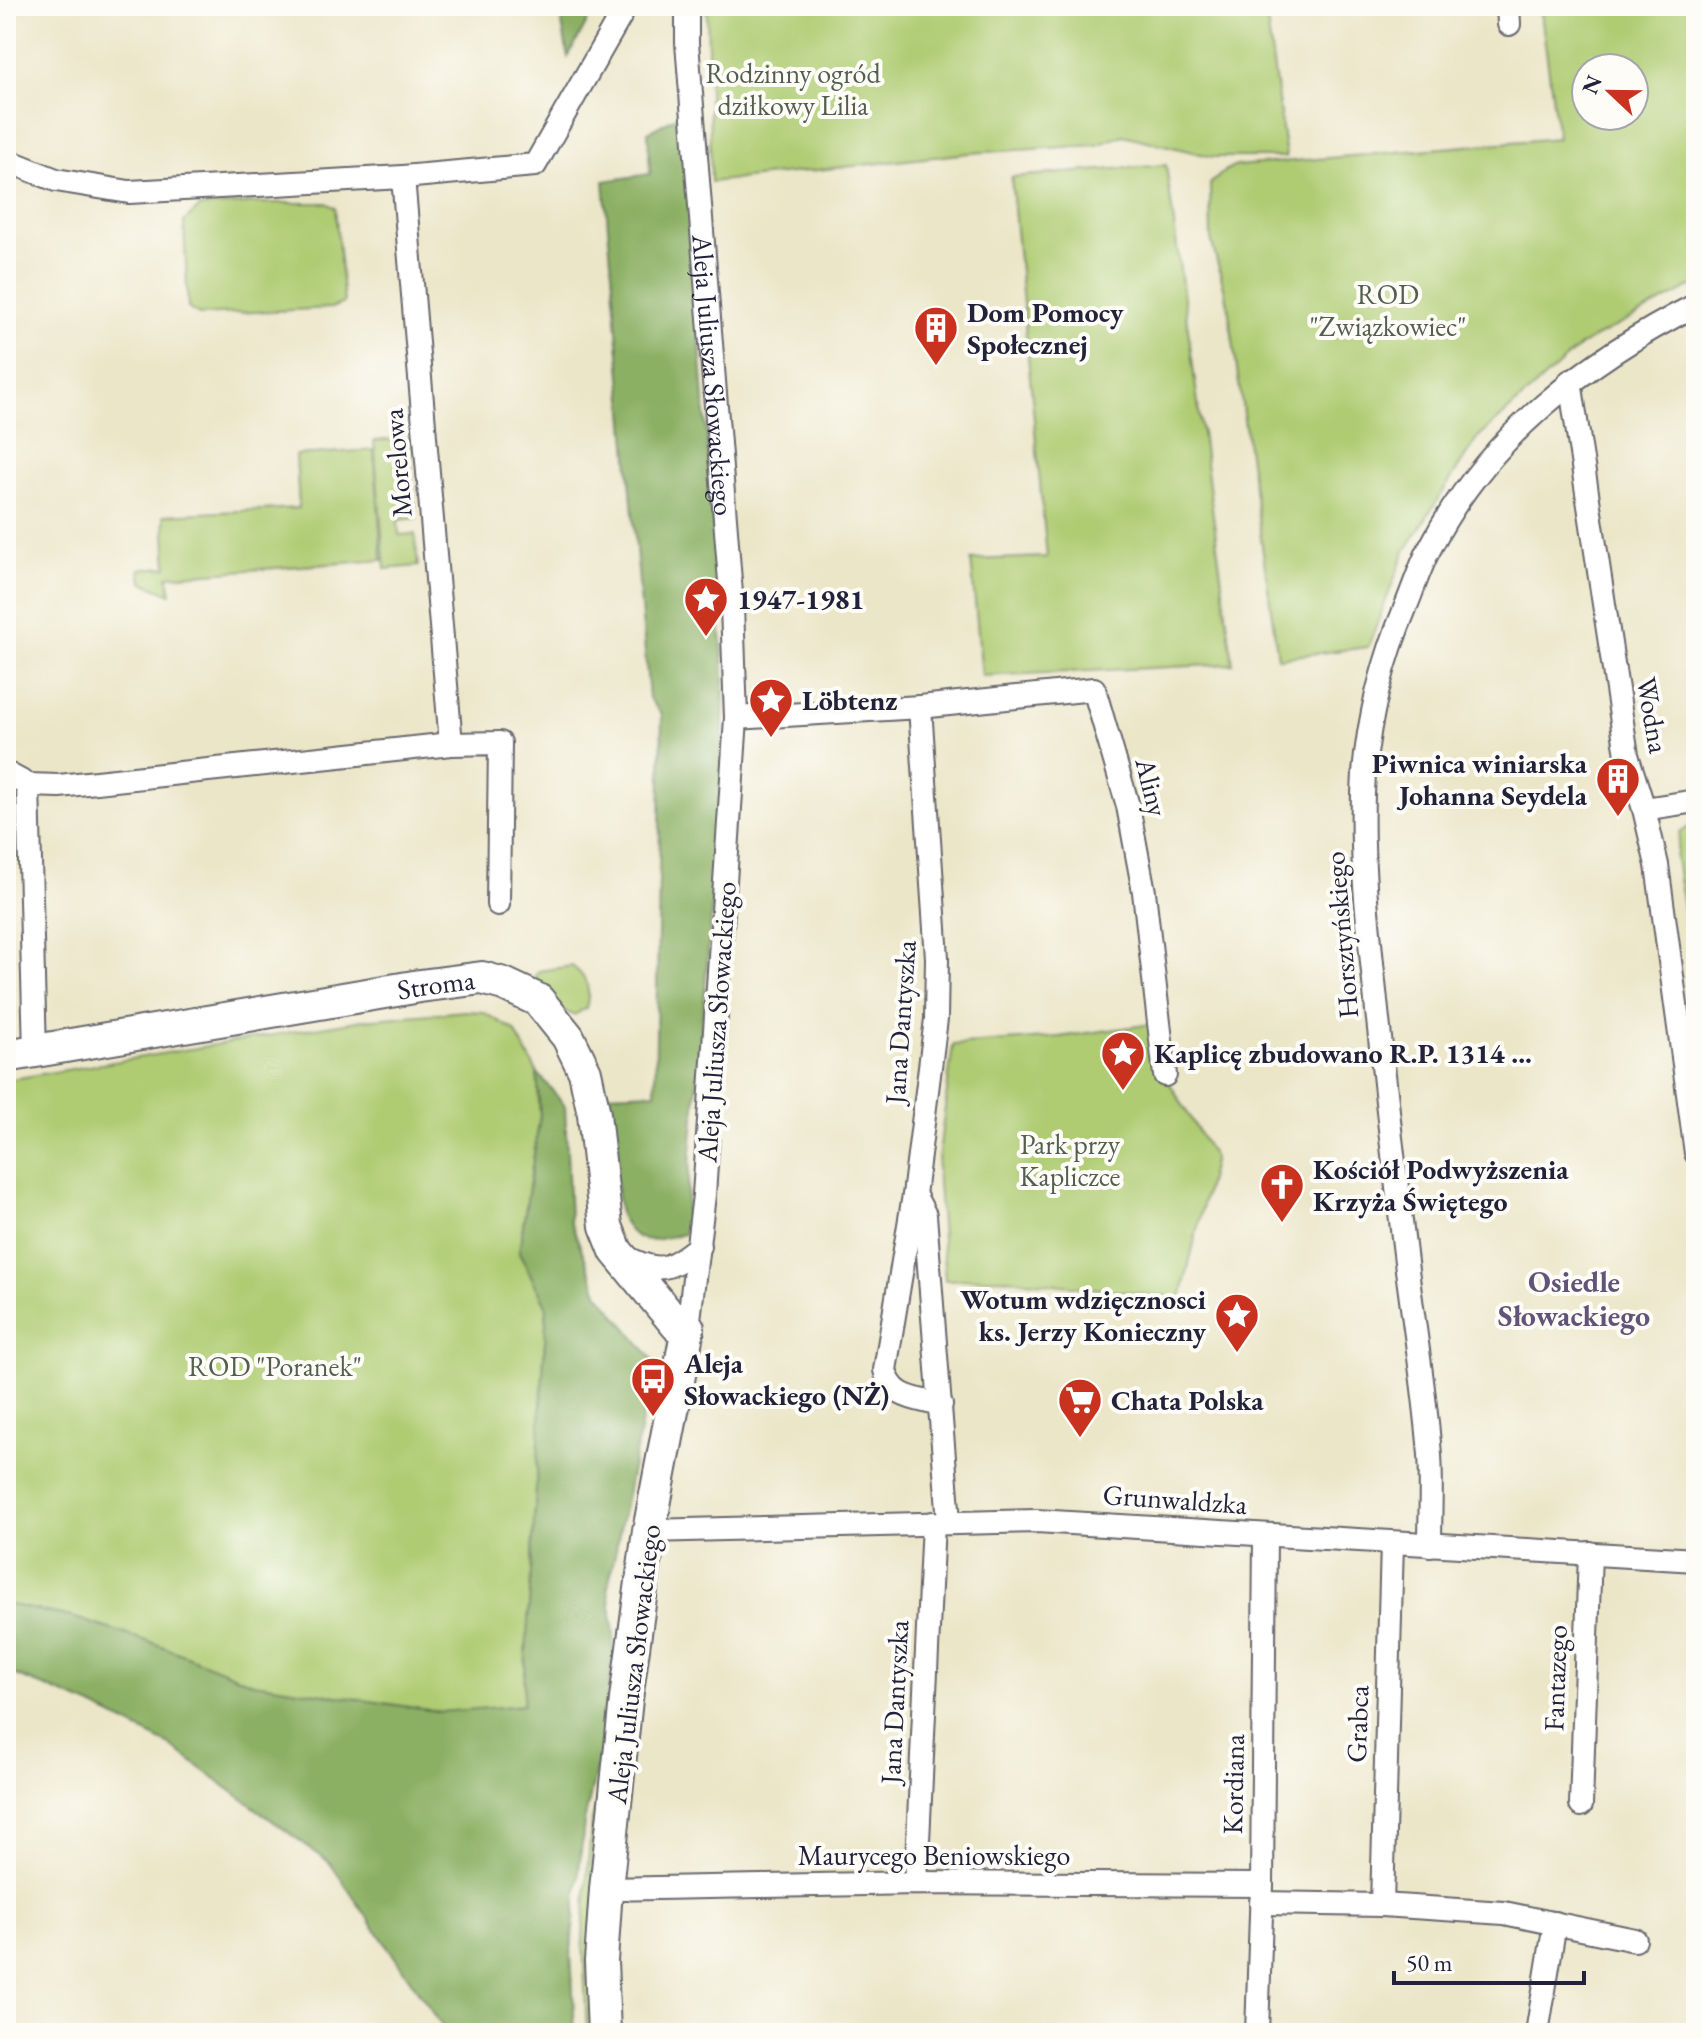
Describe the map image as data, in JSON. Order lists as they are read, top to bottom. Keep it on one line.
{"streets":{"street":["Aleja Juliusza Słowackiego","Morelowa","Wodna","Aliny","Horsztyńskiego","Stroma","Jana Dantyszka","Grunwaldzka","Fantazego","Grabca","Kordiana","Maurycego Beniowskiego"]},"crossings":[["Aleja Juliusza Słowackiego","Stroma"],["Aleja Juliusza Słowackiego","Grunwaldzka"],["Aleja Juliusza Słowackiego","Maurycego Beniowskiego"],["Wodna","Horsztyńskiego"],["Aliny","Jana Dantyszka"],["Horsztyńskiego","Grunwaldzka"],["Jana Dantyszka","Grunwaldzka"],["Jana Dantyszka","Maurycego Beniowskiego"],["Grunwaldzka","Fantazego"],["Grunwaldzka","Grabca"],["Grunwaldzka","Kordiana"],["Grabca","Maurycego Beniowskiego"],["Kordiana","Maurycego Beniowskiego"]],"districts":["Osiedle Słowackiego"],"parks":["Rodzinny ogród dziłkowy Lilia","ROD \"Związkowiec\"","Park przy Kapliczce","ROD \"Poranek\""],"places":{"building":["Dom Pomocy Społecznej","Piwnica winiarska Johanna Seydela"],"place":["1947-1981","Löbtenz","Kaplicę zbudowano R.P. 1314 ...","Wotum wdzięcznosci ks. Jerzy Konieczny"],"church":["Kościół Podwyższenia Krzyża Świętego"],"bus stop":["Aleja Słowackiego (NŻ)"],"supermarket":["Chata Polska"]},"scale_bar":"50 m","north":"left"}
